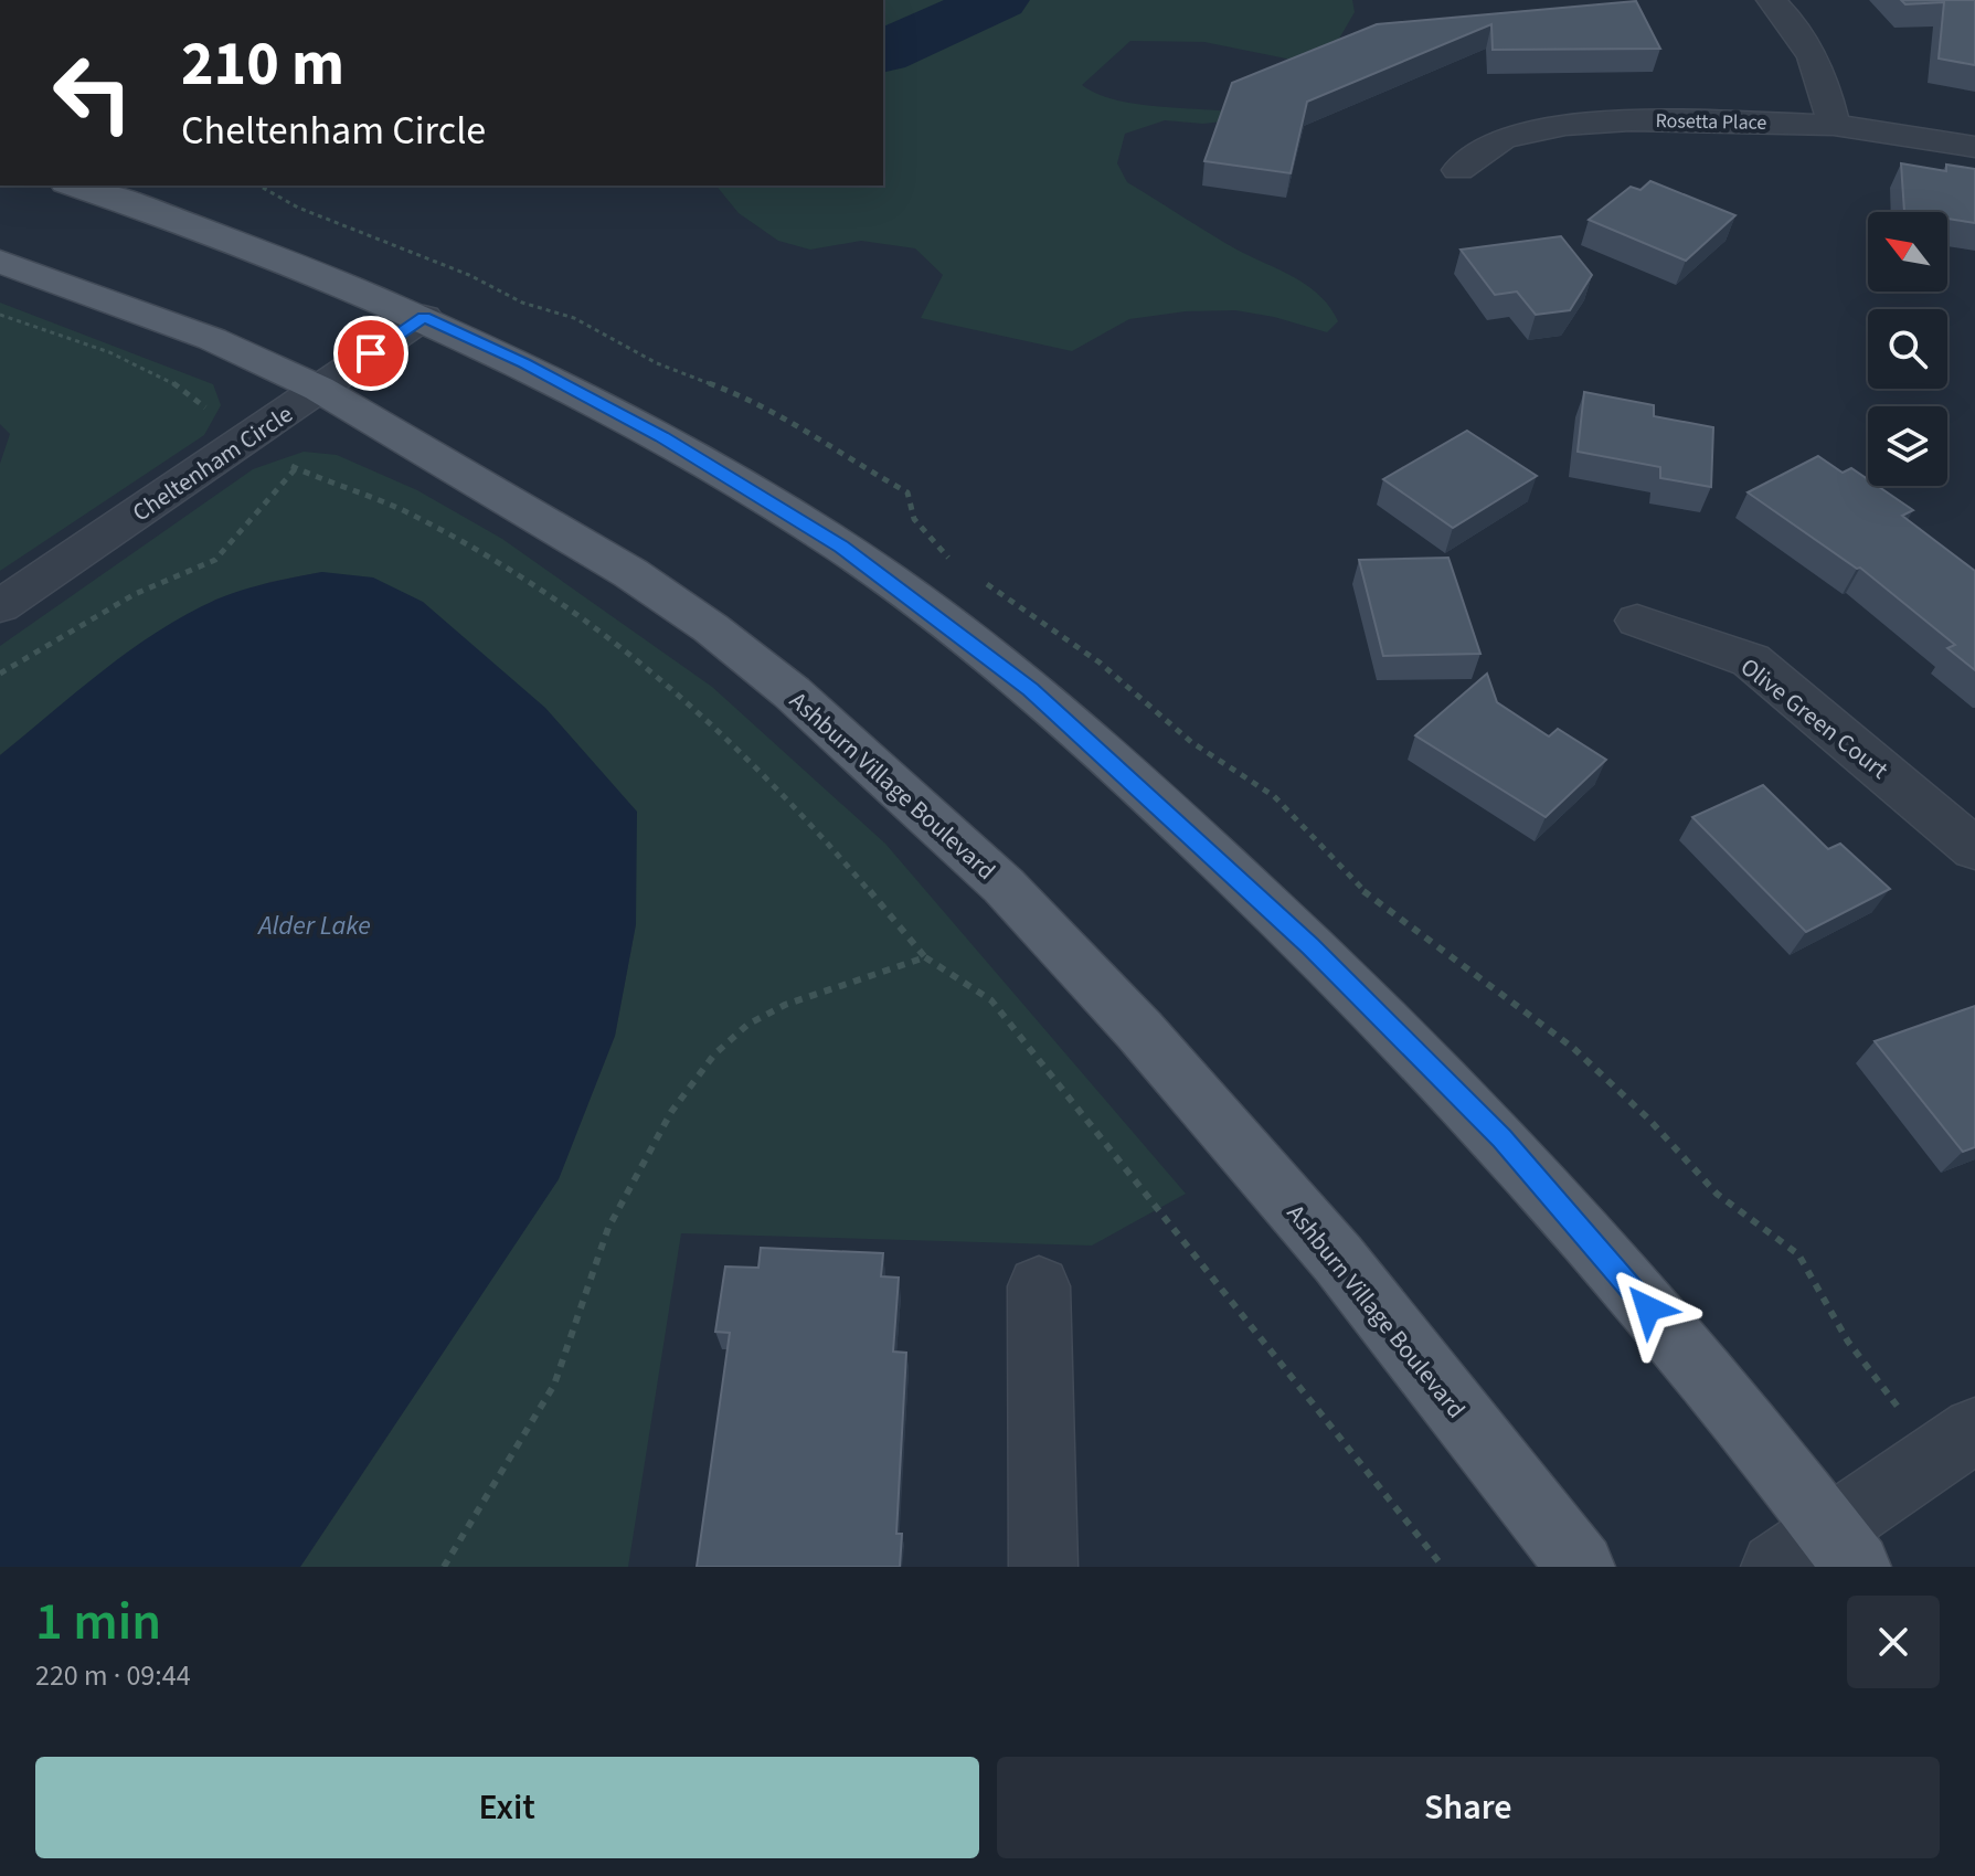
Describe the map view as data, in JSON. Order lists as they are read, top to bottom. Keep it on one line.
{"streets":{"main road":["Ashburn Village Boulevard"],"street":["Rosetta Place","Cheltenham Circle","Olive Green Court"]},"crossings":[["Cheltenham Circle","Ashburn Village Boulevard"]],"water":["Alder Lake"],"north":"top left","page":{"turn":["210 m","Cheltenham Circle"],"heading":["1 min","220 m · 09:44"],"buttons":["Exit","Share"]}}
